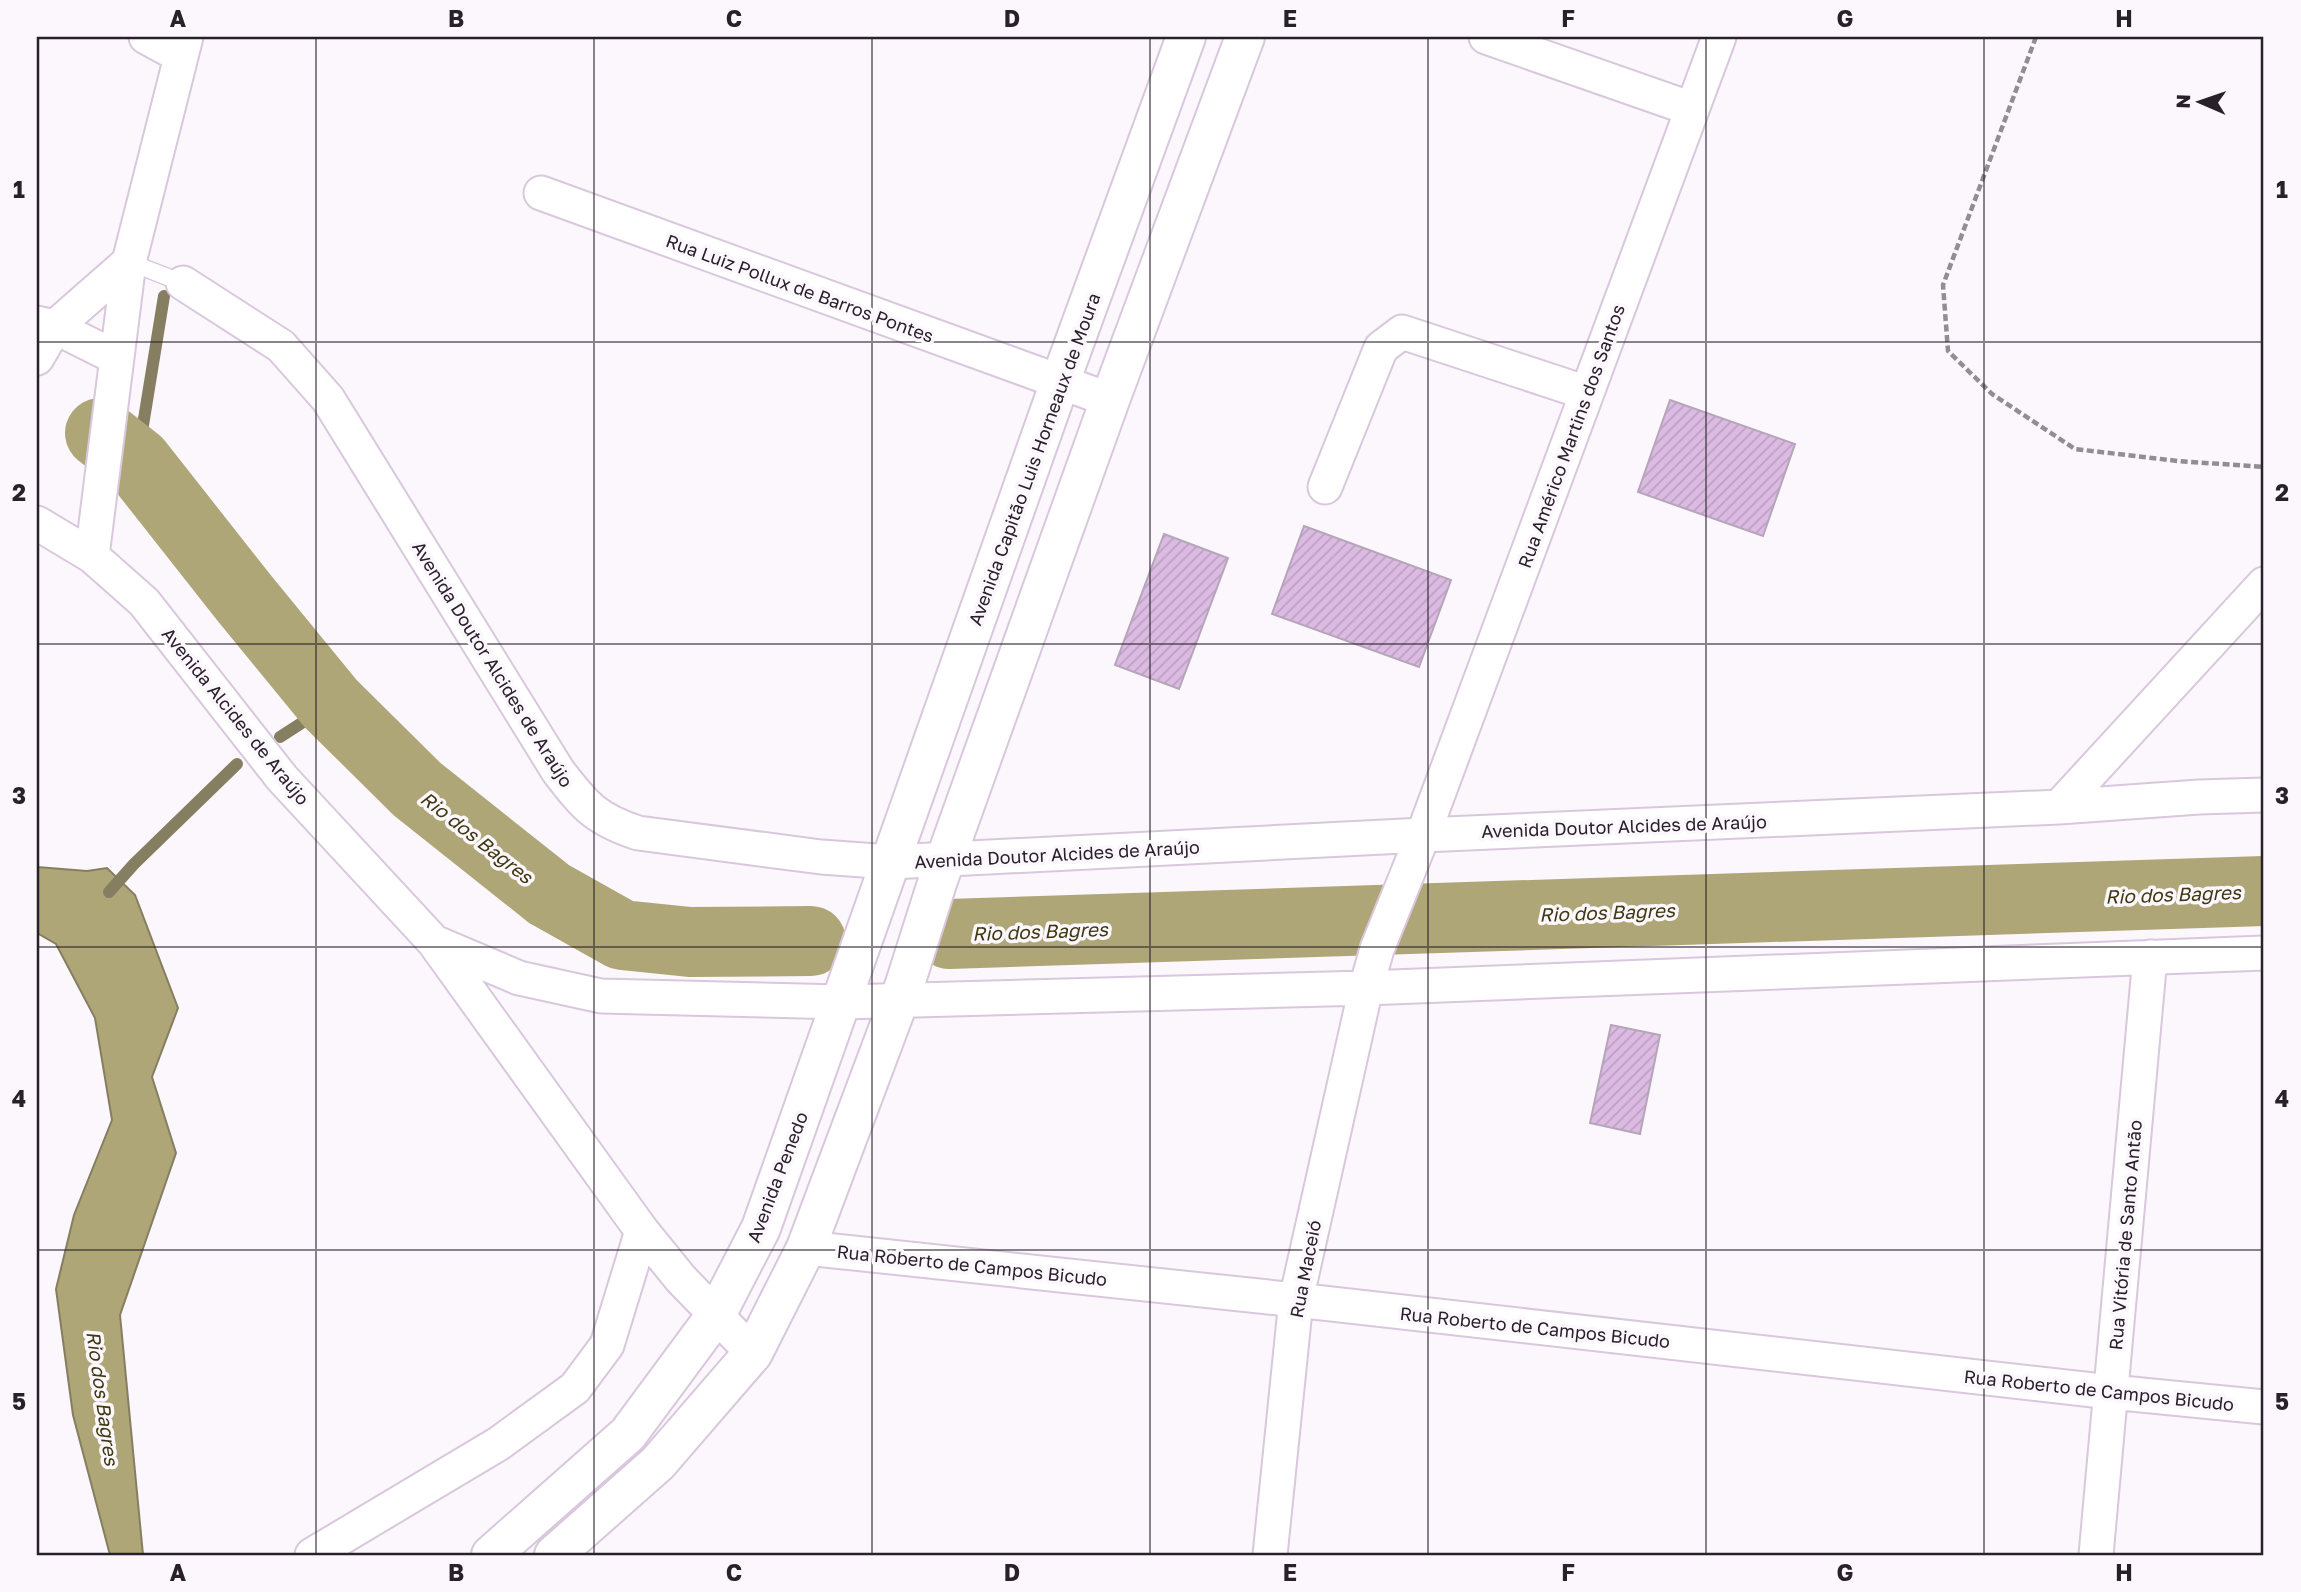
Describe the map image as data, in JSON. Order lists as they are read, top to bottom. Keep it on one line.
{"streets":{"street":["Rua Luiz Pollux de Barros Pontes","Rua Américo Martins dos Santos","Avenida Capitão Luis Horneaux de Moura","Avenida Doutor Alcides de Araújo","Avenida Alcides de Araújo","Avenida Penedo","Rua Vitória de Santo Antão","Rua Roberto de Campos Bicudo","Rua Maceió"]},"crossings":[["Rua Luiz Pollux de Barros Pontes","Avenida Capitão Luis Horneaux de Moura"],["Rua Américo Martins dos Santos","Avenida Doutor Alcides de Araújo"],["Rua Américo Martins dos Santos","Rua Maceió"],["Avenida Capitão Luis Horneaux de Moura","Avenida Doutor Alcides de Araújo"],["Avenida Capitão Luis Horneaux de Moura","Avenida Penedo"],["Avenida Doutor Alcides de Araújo","Avenida Penedo"],["Avenida Alcides de Araújo","Avenida Penedo"],["Rua Vitória de Santo Antão","Rua Roberto de Campos Bicudo"],["Rua Roberto de Campos Bicudo","Rua Maceió"]],"water":["Rio dos Bagres"],"north":"left","grid":{"columns":["A","B","C","D","E","F","G","H"],"rows":["1","2","3","4","5"]}}
